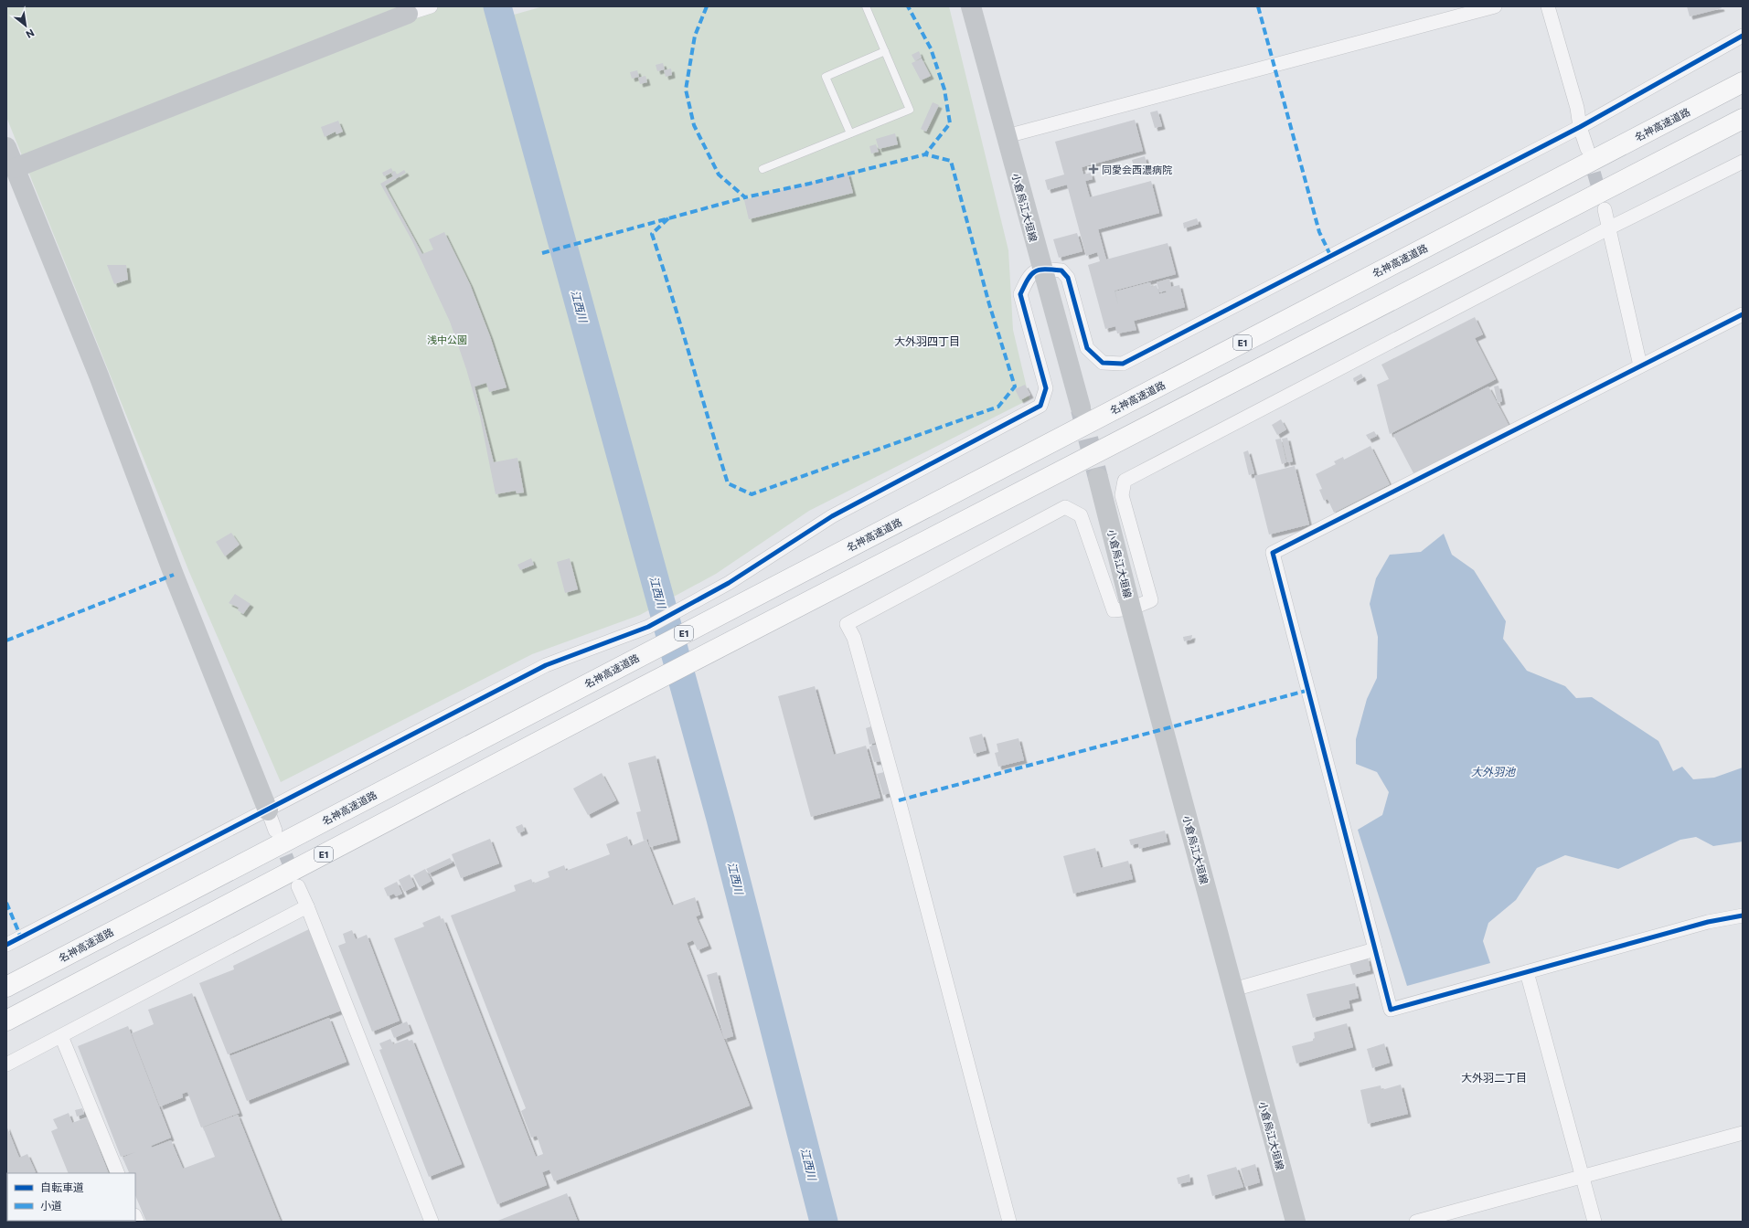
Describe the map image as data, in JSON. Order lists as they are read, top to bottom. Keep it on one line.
{"streets":{"highway":["名神高速道路","E1"],"main road":["小倉烏江大垣線"]},"districts":["大外羽四丁目","大外羽二丁目"],"water":["江西川","大外羽池"],"parks":["浅中公園"],"places":{"health":["同愛会西濃病院"]},"legend":["自転車道","小道"],"north":"bottom right"}
